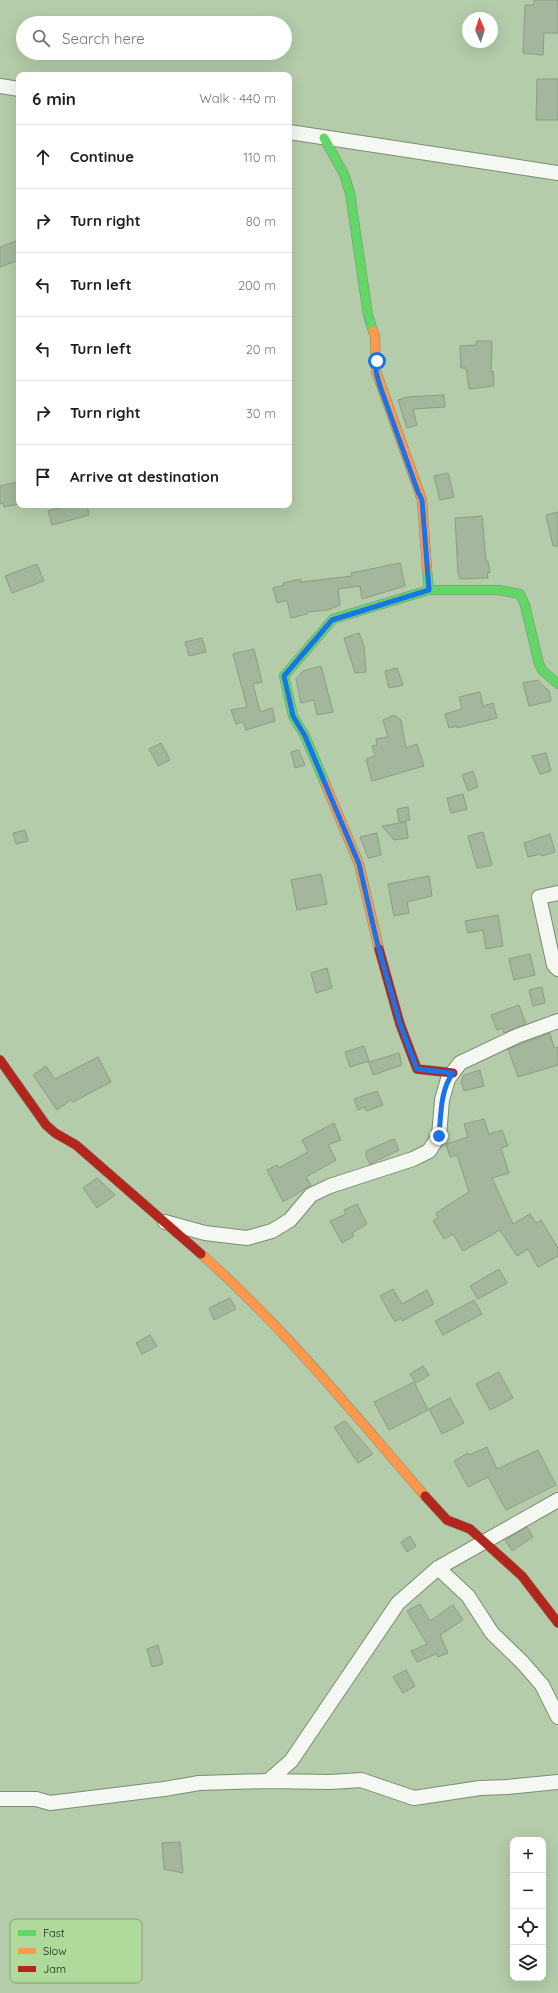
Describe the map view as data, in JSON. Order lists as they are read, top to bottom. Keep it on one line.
{"legend":["Fast","Slow","Jam"],"north":"top","page":{"search":"Search here","heading":["6 min","Walk · 440 m"],"list":[["Continue","110 m"],["Turn right","80 m"],["Turn left","200 m"],["Turn left","20 m"],["Turn right","30 m"],"Arrive at destination"],"map_buttons":["+","−"]}}
